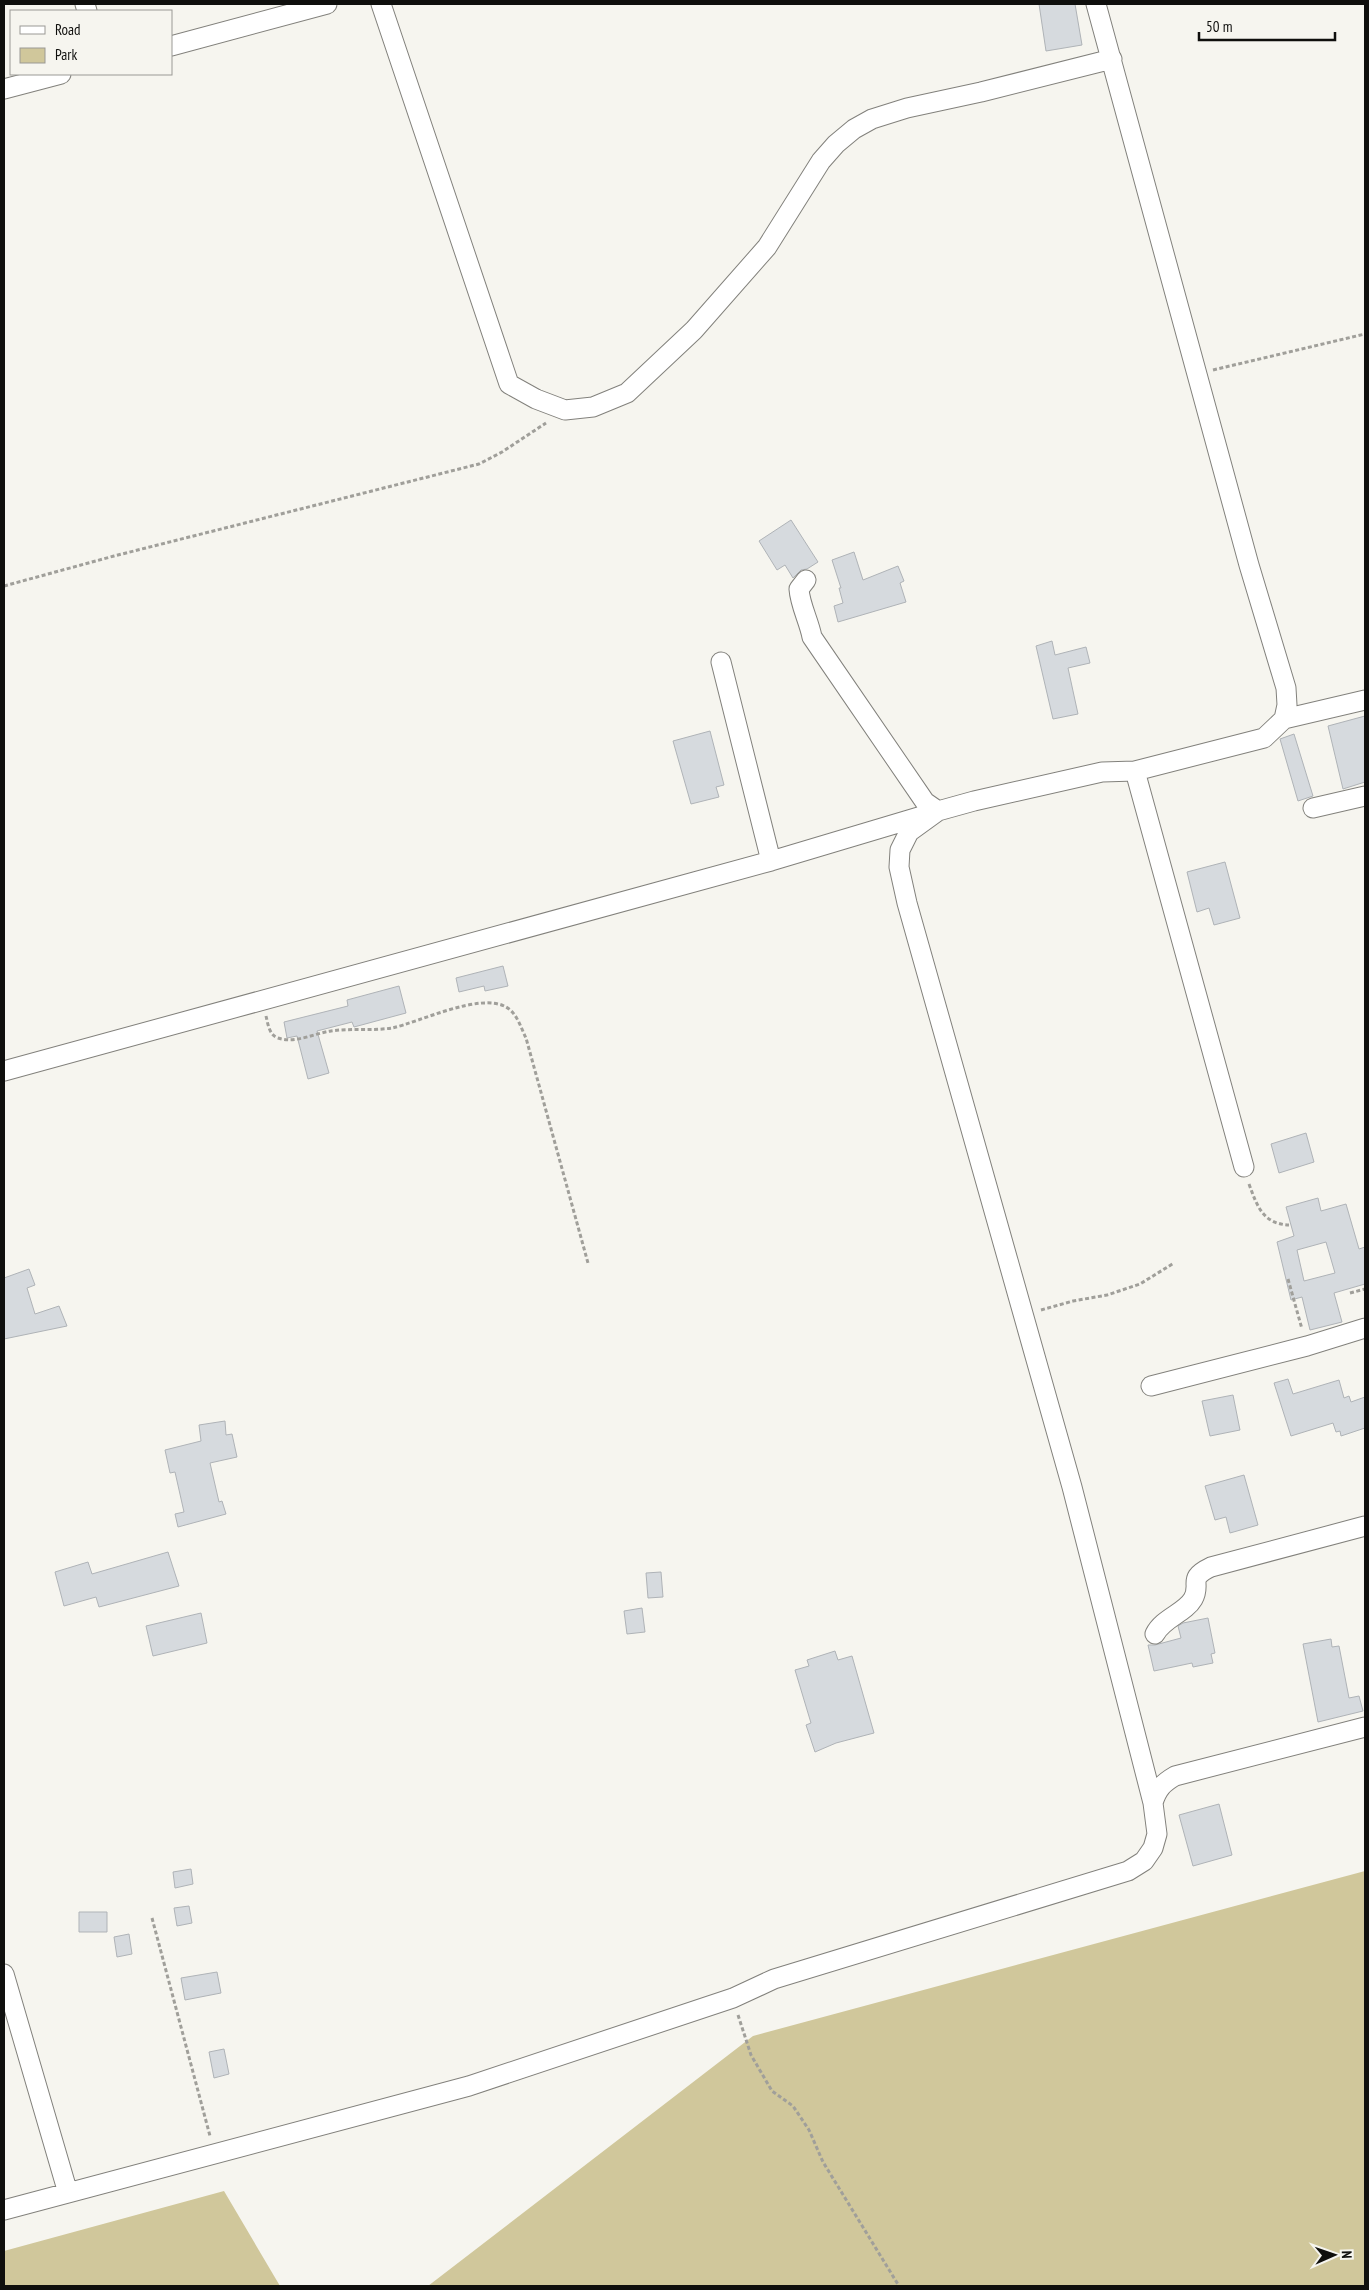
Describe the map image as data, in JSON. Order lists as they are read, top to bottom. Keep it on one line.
{"legend":["Road","Park"],"scale_bar":"50 m","north":"right"}
